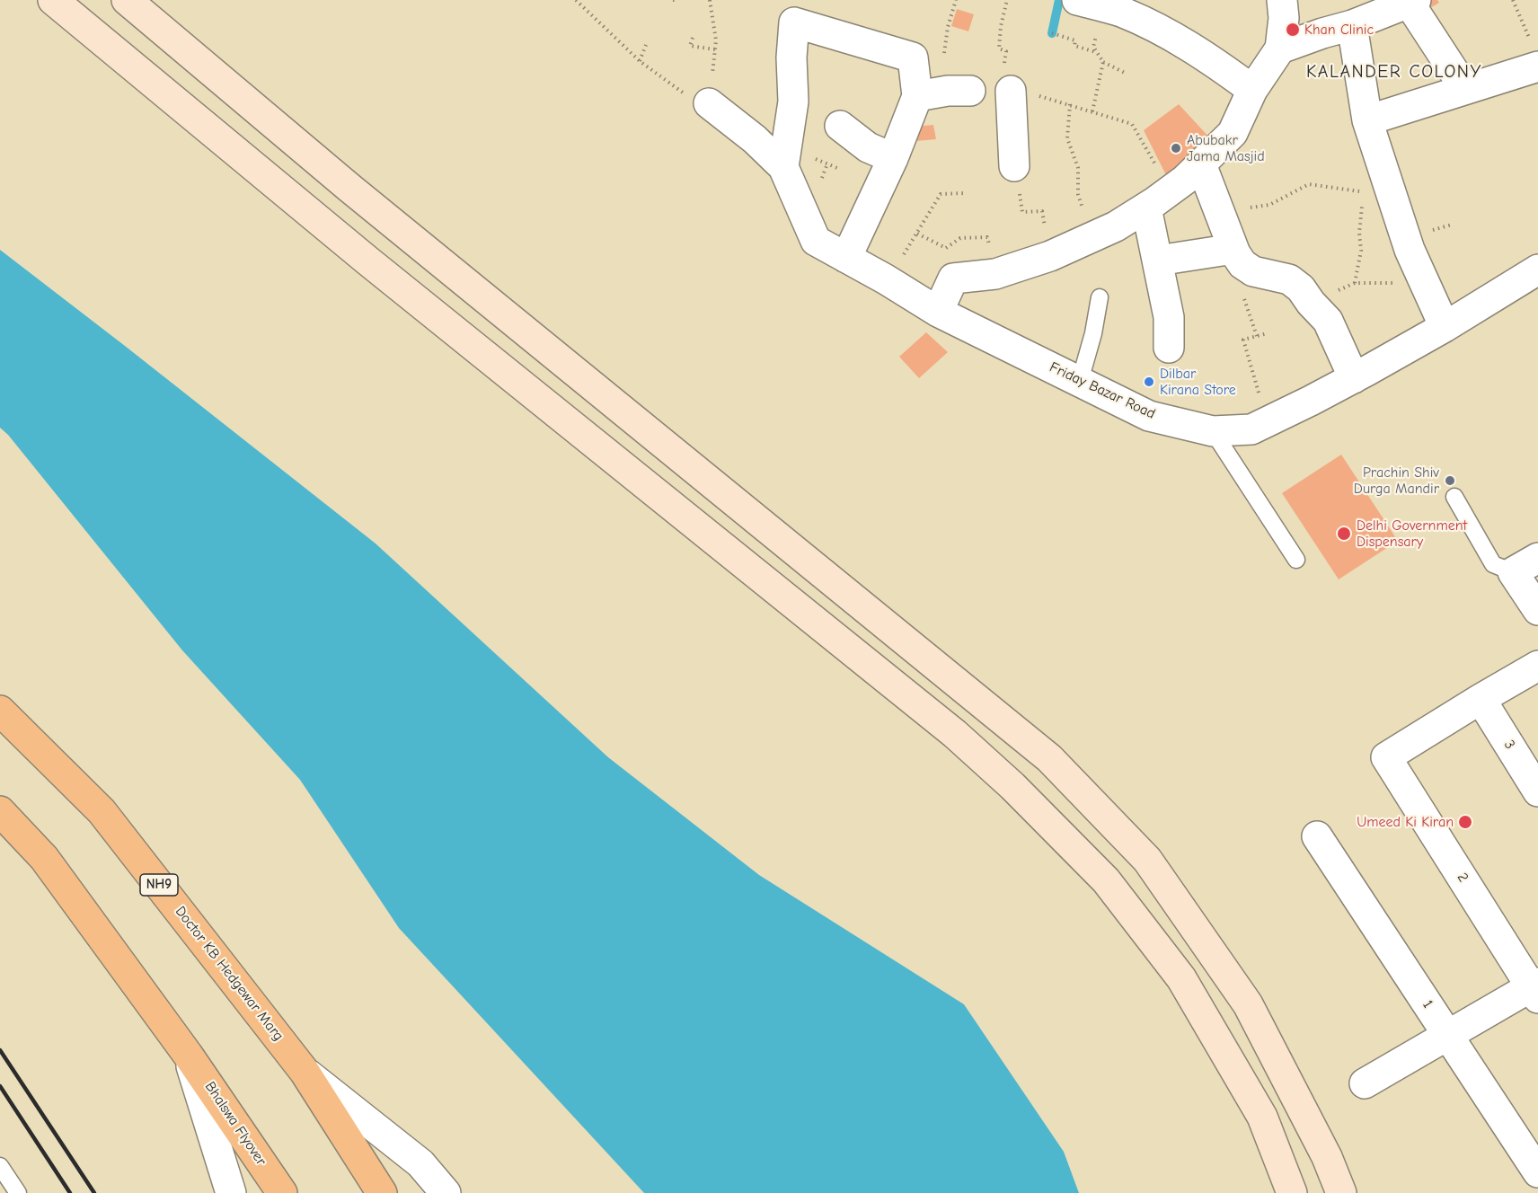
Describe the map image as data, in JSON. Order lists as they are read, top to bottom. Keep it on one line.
{"streets":{"highway":["NH9","Doctor KB Hedgewar Marg","Bhalswa Flyover"],"street":["Friday Bazar Road","3","2","1"]},"crossings":[["3","2"]],"districts":["KALANDER COLONY"],"places":["Khan Clinic","Abubakr Jama Masjid","Dilbar Kirana Store","Prachin Shiv Durga Mandir","Delhi Government Dispensary","Umeed Ki Kiran"]}
